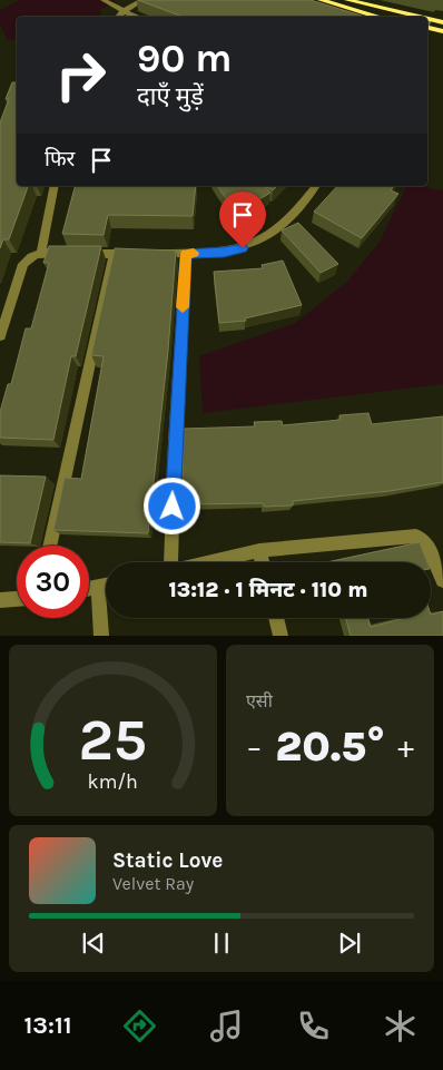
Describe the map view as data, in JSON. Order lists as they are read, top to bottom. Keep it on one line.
{"page":{"turn":["90 m","दाएँ मुड़ें"],"then":"फिर","limit":"30","trip":"13:12 · 1 मिनट · 110 m","tile":"एसी","heat":["−","20.5°","+"],"song":["Static Love","Velvet Ray"],"tabs":"13:11","gauge":["25","km/h"]}}
